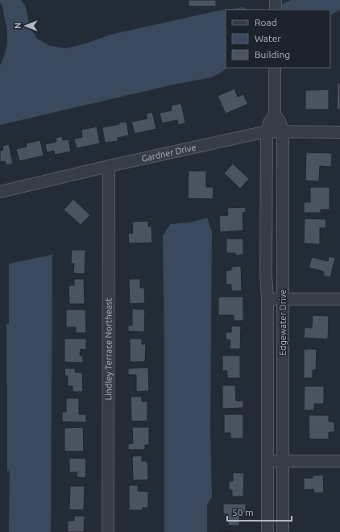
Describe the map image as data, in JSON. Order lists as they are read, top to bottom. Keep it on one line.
{"streets":{"street":["Gardner Drive","Edgewater Drive","Lindley Terrace Northeast"]},"crossings":[["Gardner Drive","Edgewater Drive"],["Gardner Drive","Lindley Terrace Northeast"]],"legend":["Road","Water","Building"],"scale_bar":"50 m","north":"left"}
